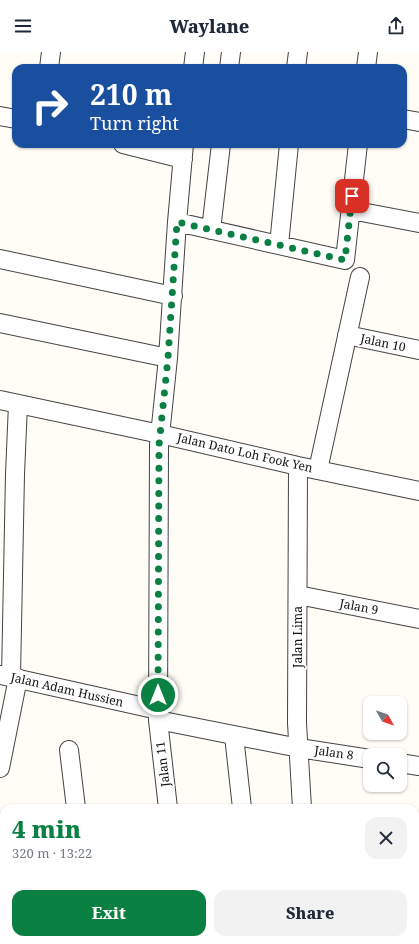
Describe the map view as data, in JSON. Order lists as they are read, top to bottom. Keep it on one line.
{"streets":{"street":["Jalan 10","Jalan Dato Loh Fook Yen","Jalan 9","Jalan Lima","Jalan Adam Hussien","Jalan 8","Jalan 11"]},"crossings":[["Jalan Dato Loh Fook Yen","Jalan Lima"],["Jalan Dato Loh Fook Yen","Jalan 11"],["Jalan 9","Jalan Lima"],["Jalan Lima","Jalan 8"],["Jalan Adam Hussien","Jalan 8"],["Jalan Adam Hussien","Jalan 11"]],"north":"bottom right","page":{"header":"Waylane","turn":["210 m","Turn right"],"heading":["4 min","320 m · 13:22"],"buttons":["Exit","Share"]}}
